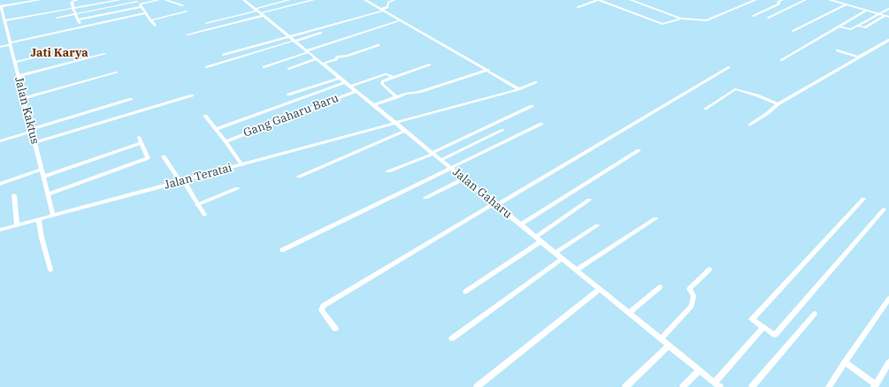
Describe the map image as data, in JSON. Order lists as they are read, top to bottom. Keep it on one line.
{"streets":{"street":["Jalan Kaktus","Gang Gaharu Baru","Jalan Teratai","Jalan Gaharu"]},"crossings":[["Jalan Kaktus","Jalan Teratai"],["Gang Gaharu Baru","Jalan Gaharu"],["Jalan Teratai","Jalan Gaharu"]],"districts":["Jati Karya"]}
